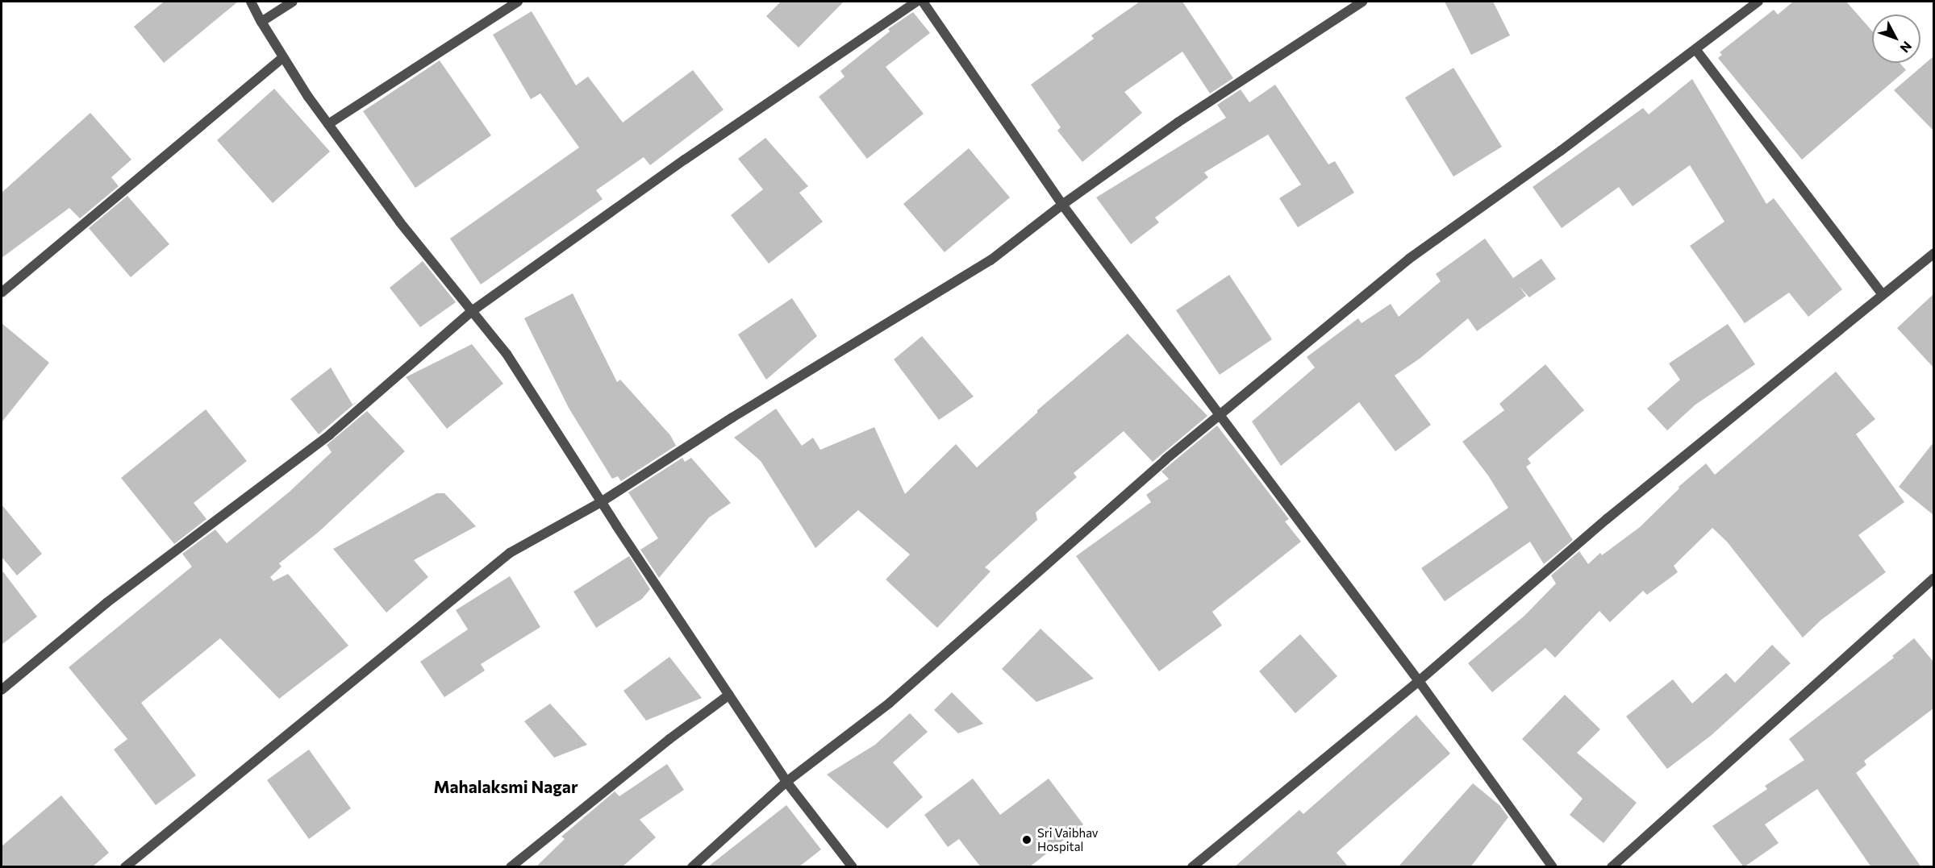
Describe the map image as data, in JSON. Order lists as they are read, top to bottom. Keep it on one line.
{"districts":["Mahalaksmi Nagar"],"places":["Sri Vaibhav Hospital"],"north":"bottom right"}
